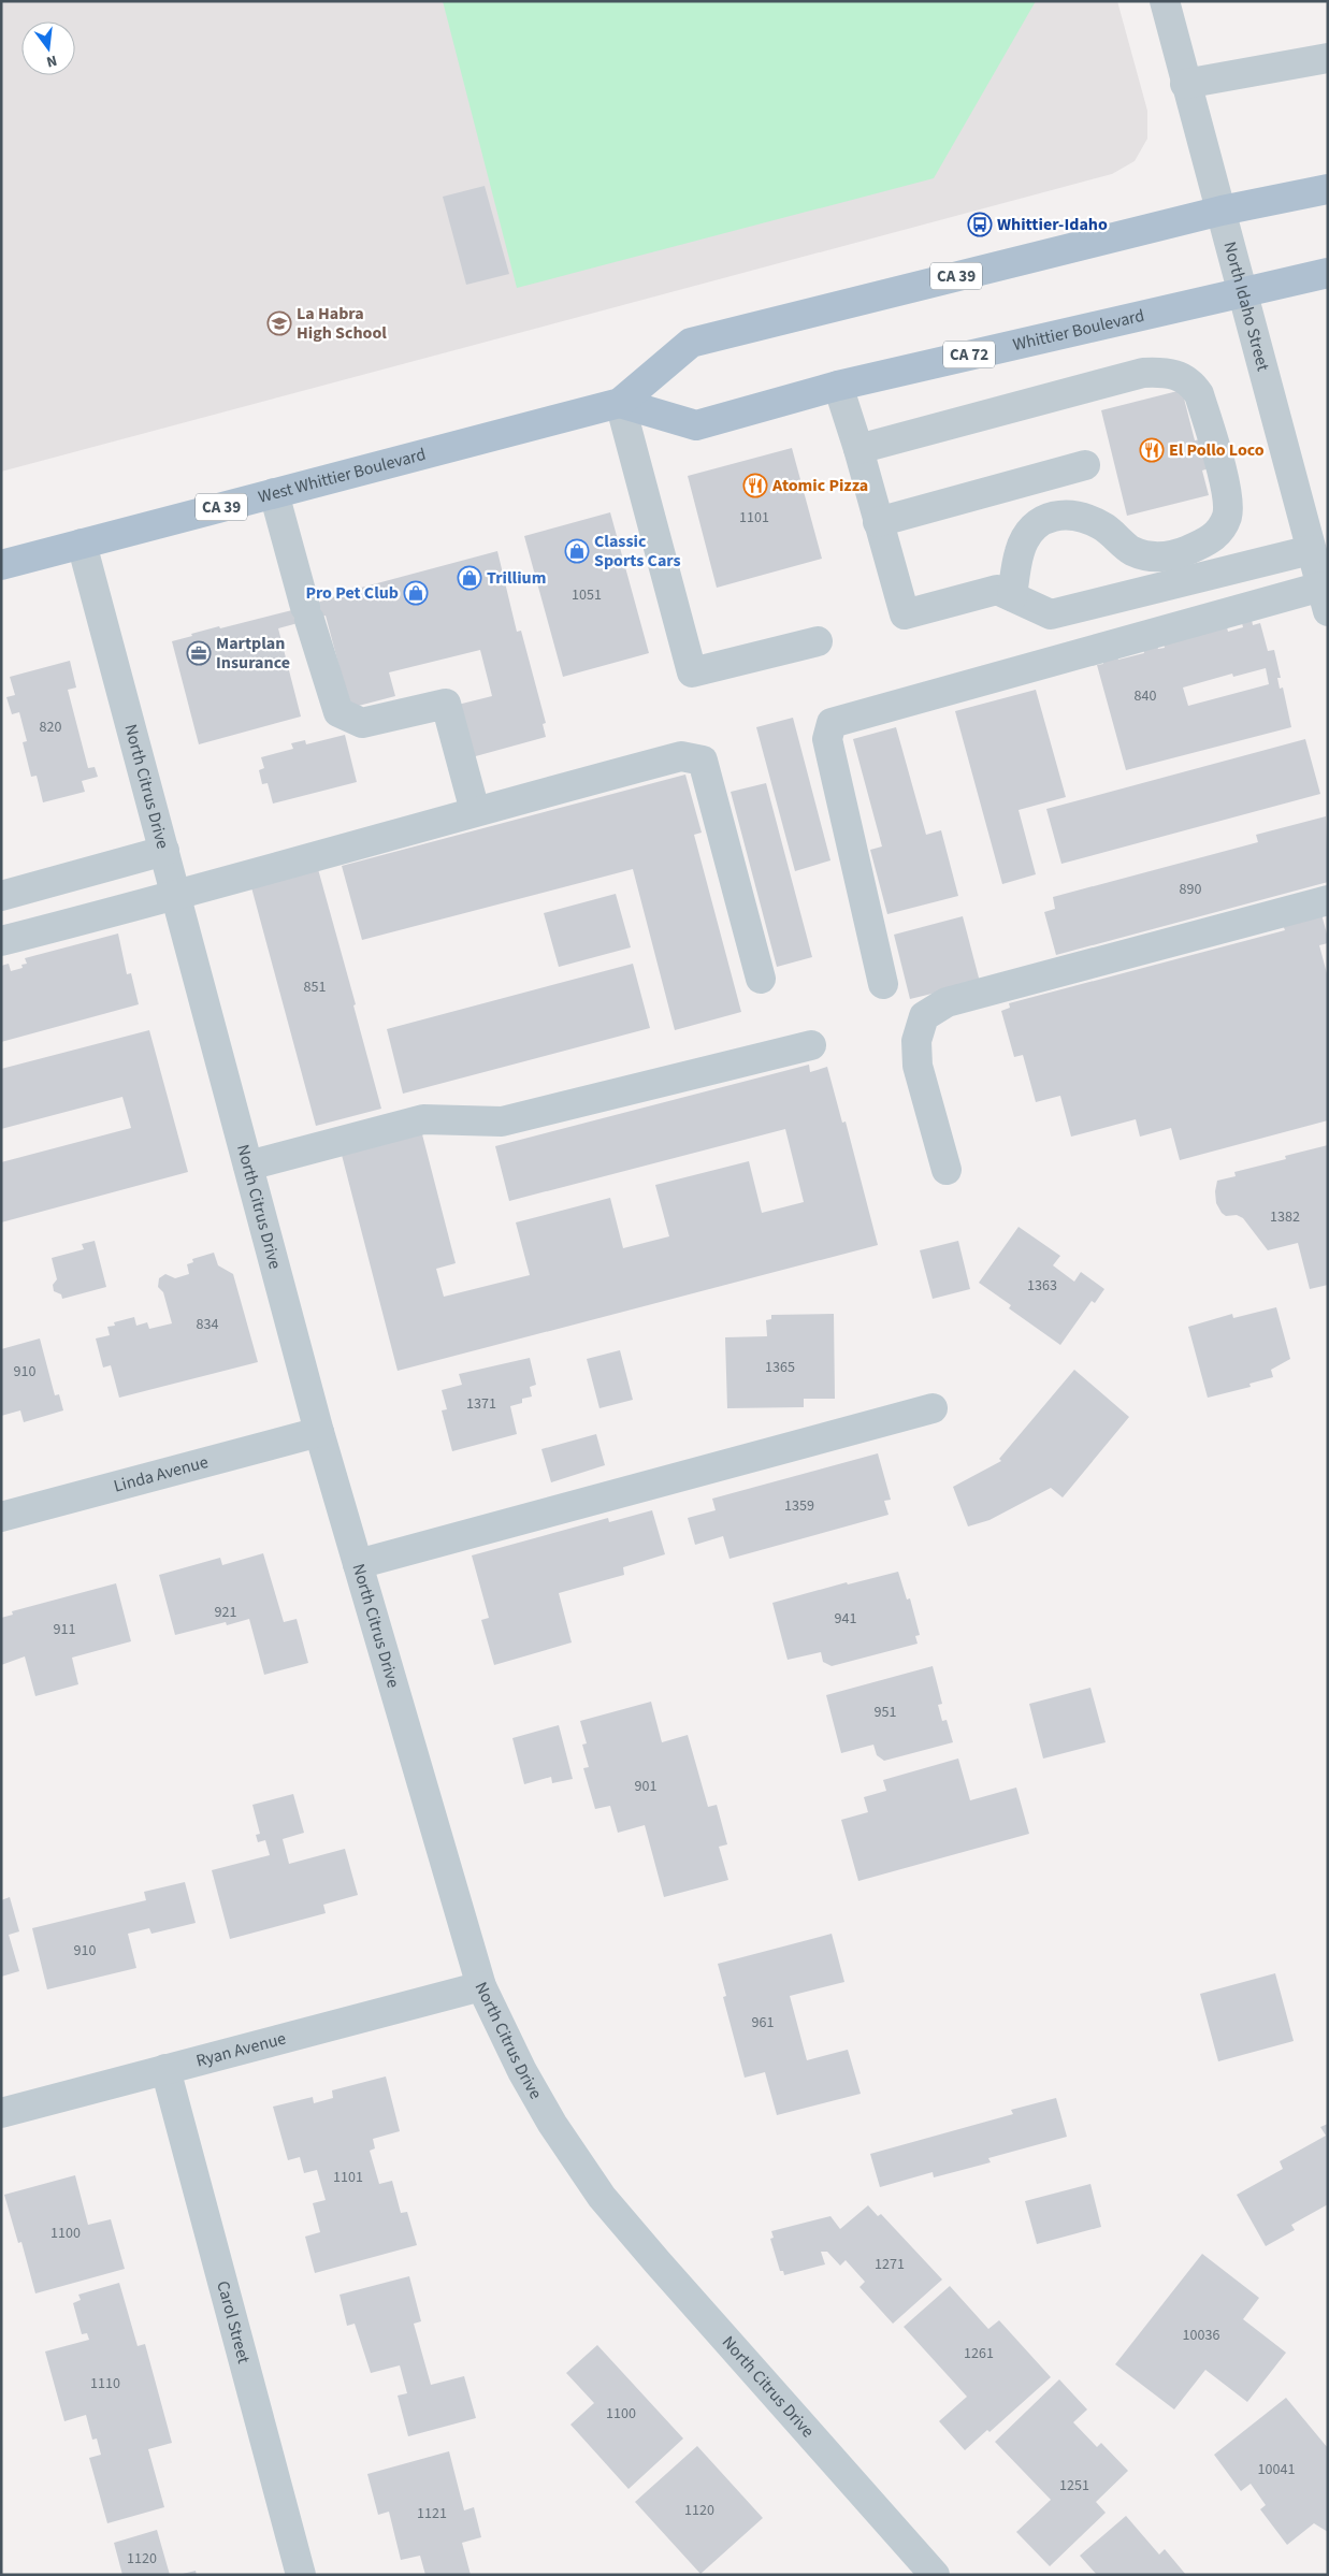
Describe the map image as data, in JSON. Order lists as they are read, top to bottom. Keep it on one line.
{"streets":{"main road":["CA 39","Whittier Boulevard","CA 72","West Whittier Boulevard"],"street":["North Idaho Street","North Citrus Drive","Linda Avenue","Ryan Avenue","Carol Street"]},"crossings":[["CA 39","North Idaho Street"],["CA 39","West Whittier Boulevard"],["North Idaho Street","Whittier Boulevard"],["North Idaho Street","West Whittier Boulevard"],["Whittier Boulevard","West Whittier Boulevard"],["West Whittier Boulevard","North Citrus Drive"],["North Citrus Drive","Linda Avenue"],["North Citrus Drive","Ryan Avenue"],["Ryan Avenue","Carol Street"]],"places":{"bus stop":["Whittier-Idaho"],"school or university":["La Habra High School"],"restaurant":["El Pollo Loco","Atomic Pizza"],"shop":["Classic Sports Cars","Trillium","Pro Pet Club"],"office":["Martplan Insurance"]},"house_numbers":["1101","1051","840","820","890","851","1382","1363","834","1365","910","1371","1359","921","941","911","951","901","910","961","1101","1100","1271","10036","1261","1110","1100","10041","1251","1120","1121","1120"],"north":"bottom"}
